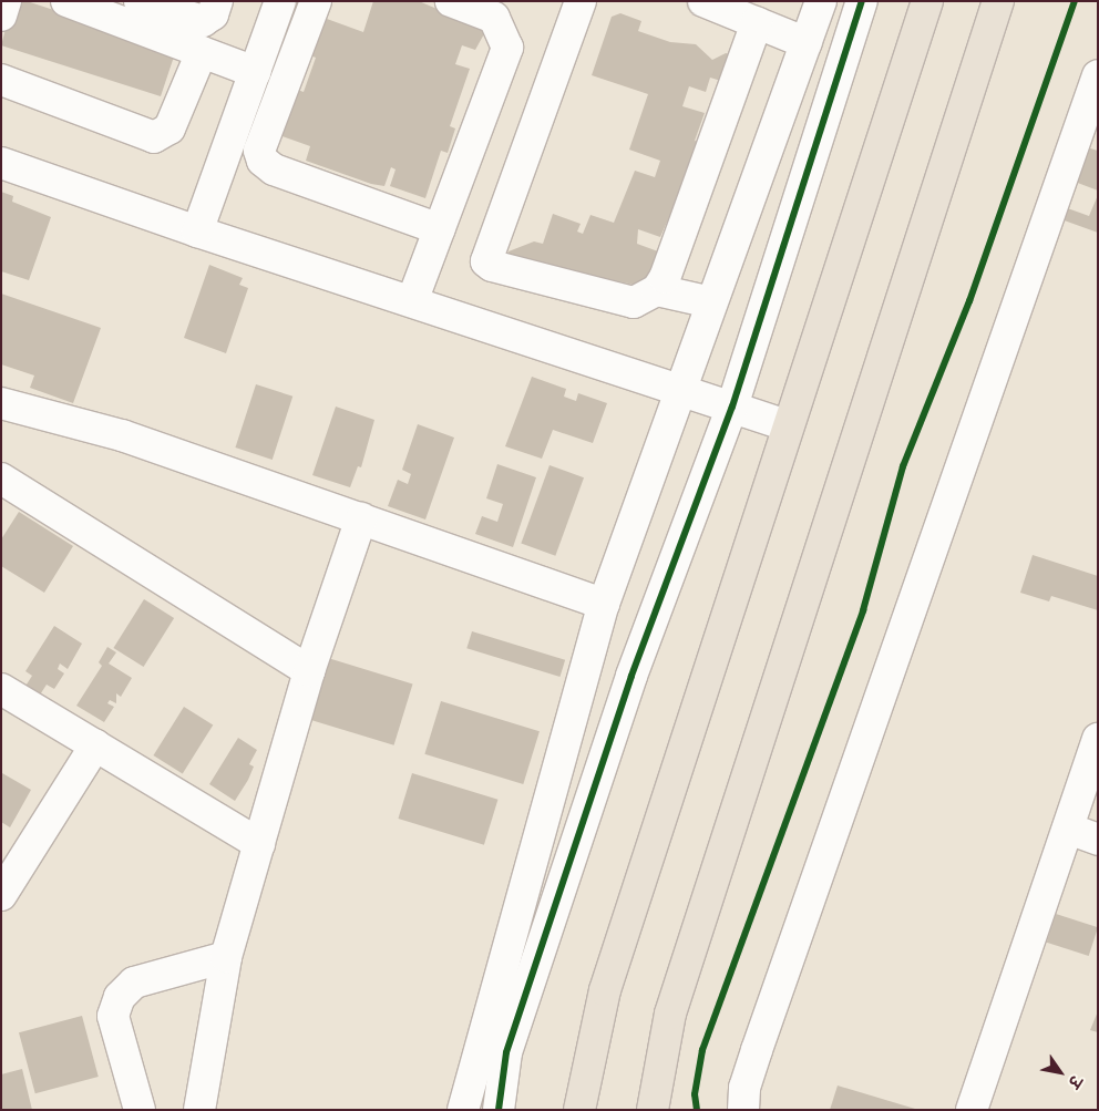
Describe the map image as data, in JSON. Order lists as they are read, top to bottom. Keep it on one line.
{"north":"bottom right"}
